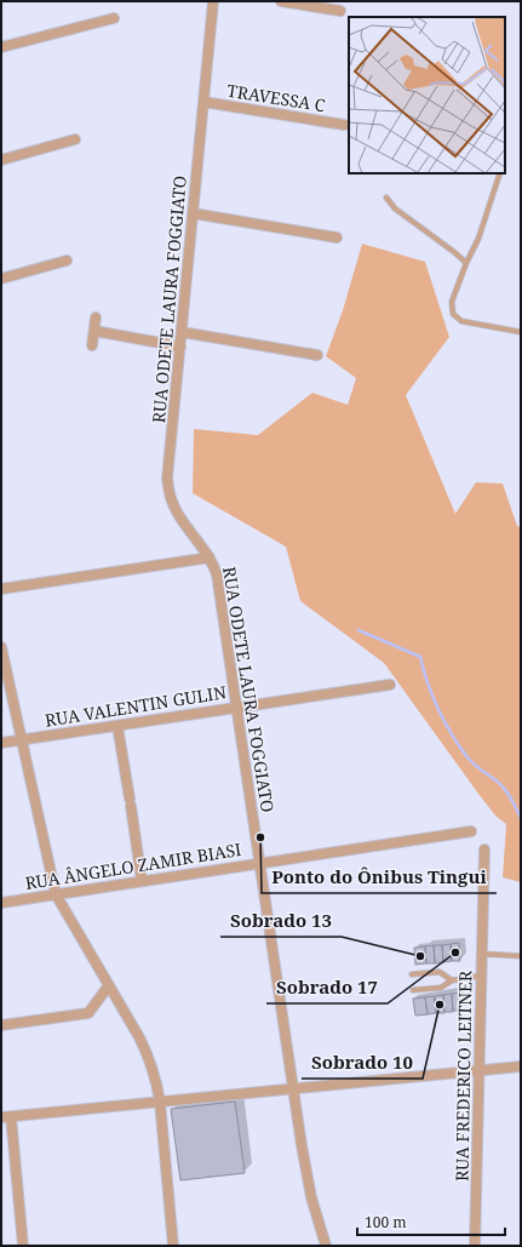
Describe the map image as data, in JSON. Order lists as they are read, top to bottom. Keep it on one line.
{"streets":{"street":["TRAVESSA C","RUA ODETE LAURA FOGGIATO","RUA VALENTIN GULIN","RUA ÂNGELO ZAMIR BIASI","RUA FREDERICO LEITNER"]},"crossings":[["TRAVESSA C","RUA ODETE LAURA FOGGIATO"],["RUA ODETE LAURA FOGGIATO","RUA VALENTIN GULIN"],["RUA ODETE LAURA FOGGIATO","RUA ÂNGELO ZAMIR BIASI"]],"places":["Ponto do Ônibus Tingui","Sobrado 17","Sobrado 13","Sobrado 10"],"scale_bar":"100 m"}
